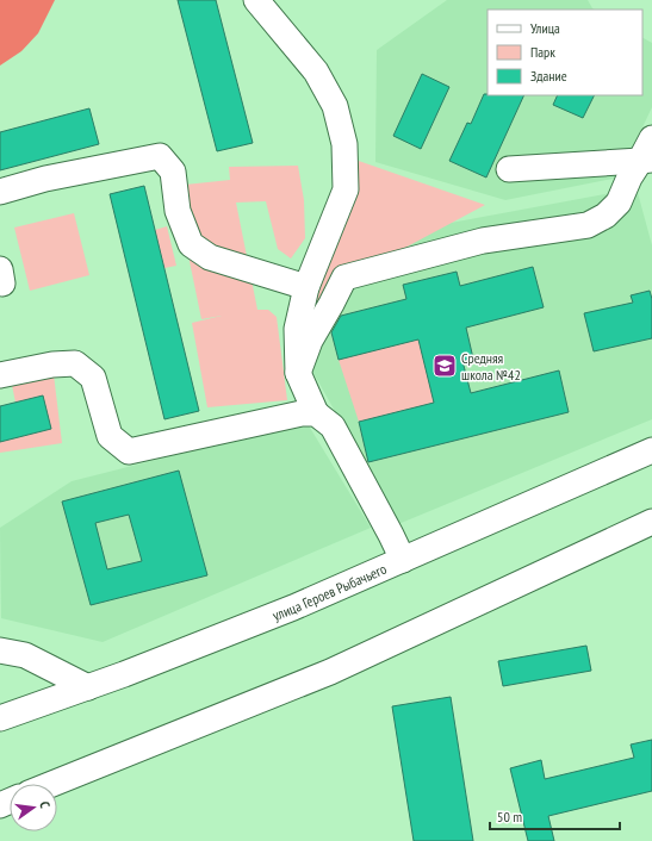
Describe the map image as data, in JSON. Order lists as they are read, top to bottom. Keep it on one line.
{"streets":{"street":["улица Героев Рыбачьего"]},"places":{"school or university":["Средняя школа №42"]},"legend":["Улица","Парк","Здание"],"scale_bar":"50 m","north":"right"}
